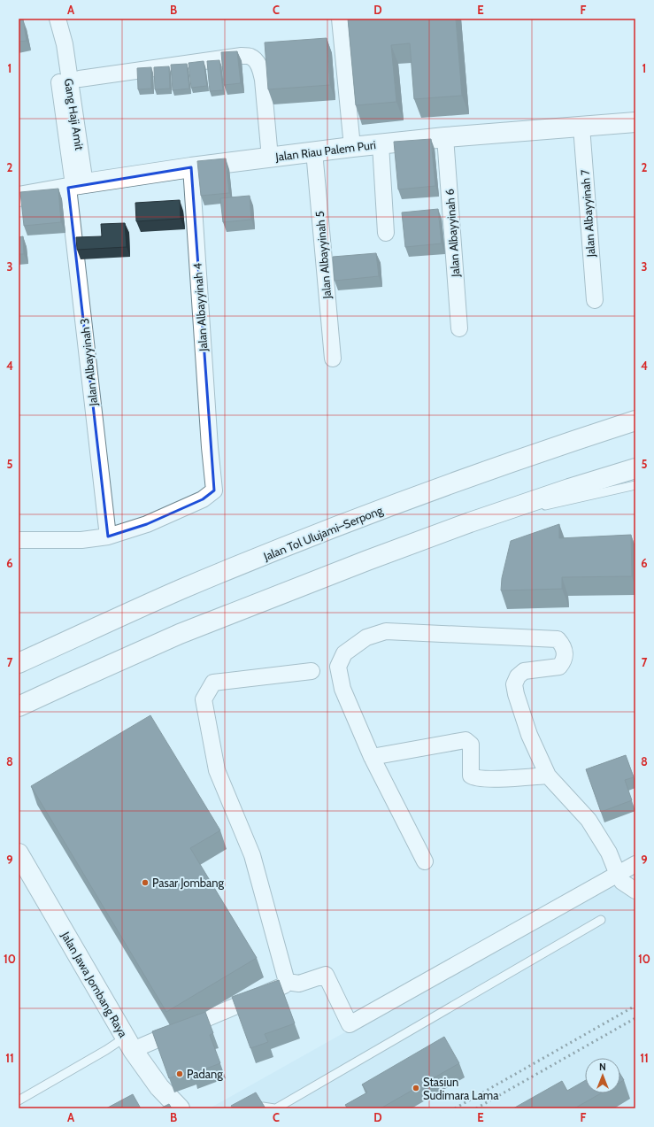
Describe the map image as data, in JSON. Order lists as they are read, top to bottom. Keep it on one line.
{"streets":{"main road":["Jalan Riau Palem Puri","Jalan Tol Ulujami–Serpong","Jalan Jawa Jombang Raya"],"street":["Gang Haji Amit","Jalan Albayyinah 7","Jalan Albayyinah 6","Jalan Albayyinah 5","Jalan Albayyinah 4","Jalan Albayyinah 3"]},"crossings":[["Gang Haji Amit","Jalan Riau Palem Puri"],["Gang Haji Amit","Jalan Albayyinah 3"],["Jalan Riau Palem Puri","Jalan Albayyinah 7"],["Jalan Riau Palem Puri","Jalan Albayyinah 6"],["Jalan Riau Palem Puri","Jalan Albayyinah 5"],["Jalan Riau Palem Puri","Jalan Albayyinah 4"],["Jalan Riau Palem Puri","Jalan Albayyinah 3"],["Jalan Albayyinah 4","Jalan Albayyinah 3"]],"places":["Pasar Jombang","Padang","Stasiun Sudimara Lama"],"north":"top","grid":{"columns":["A","B","C","D","E","F"],"rows":["1","2","3","4","5","6","7","8","9","10","11"]}}
